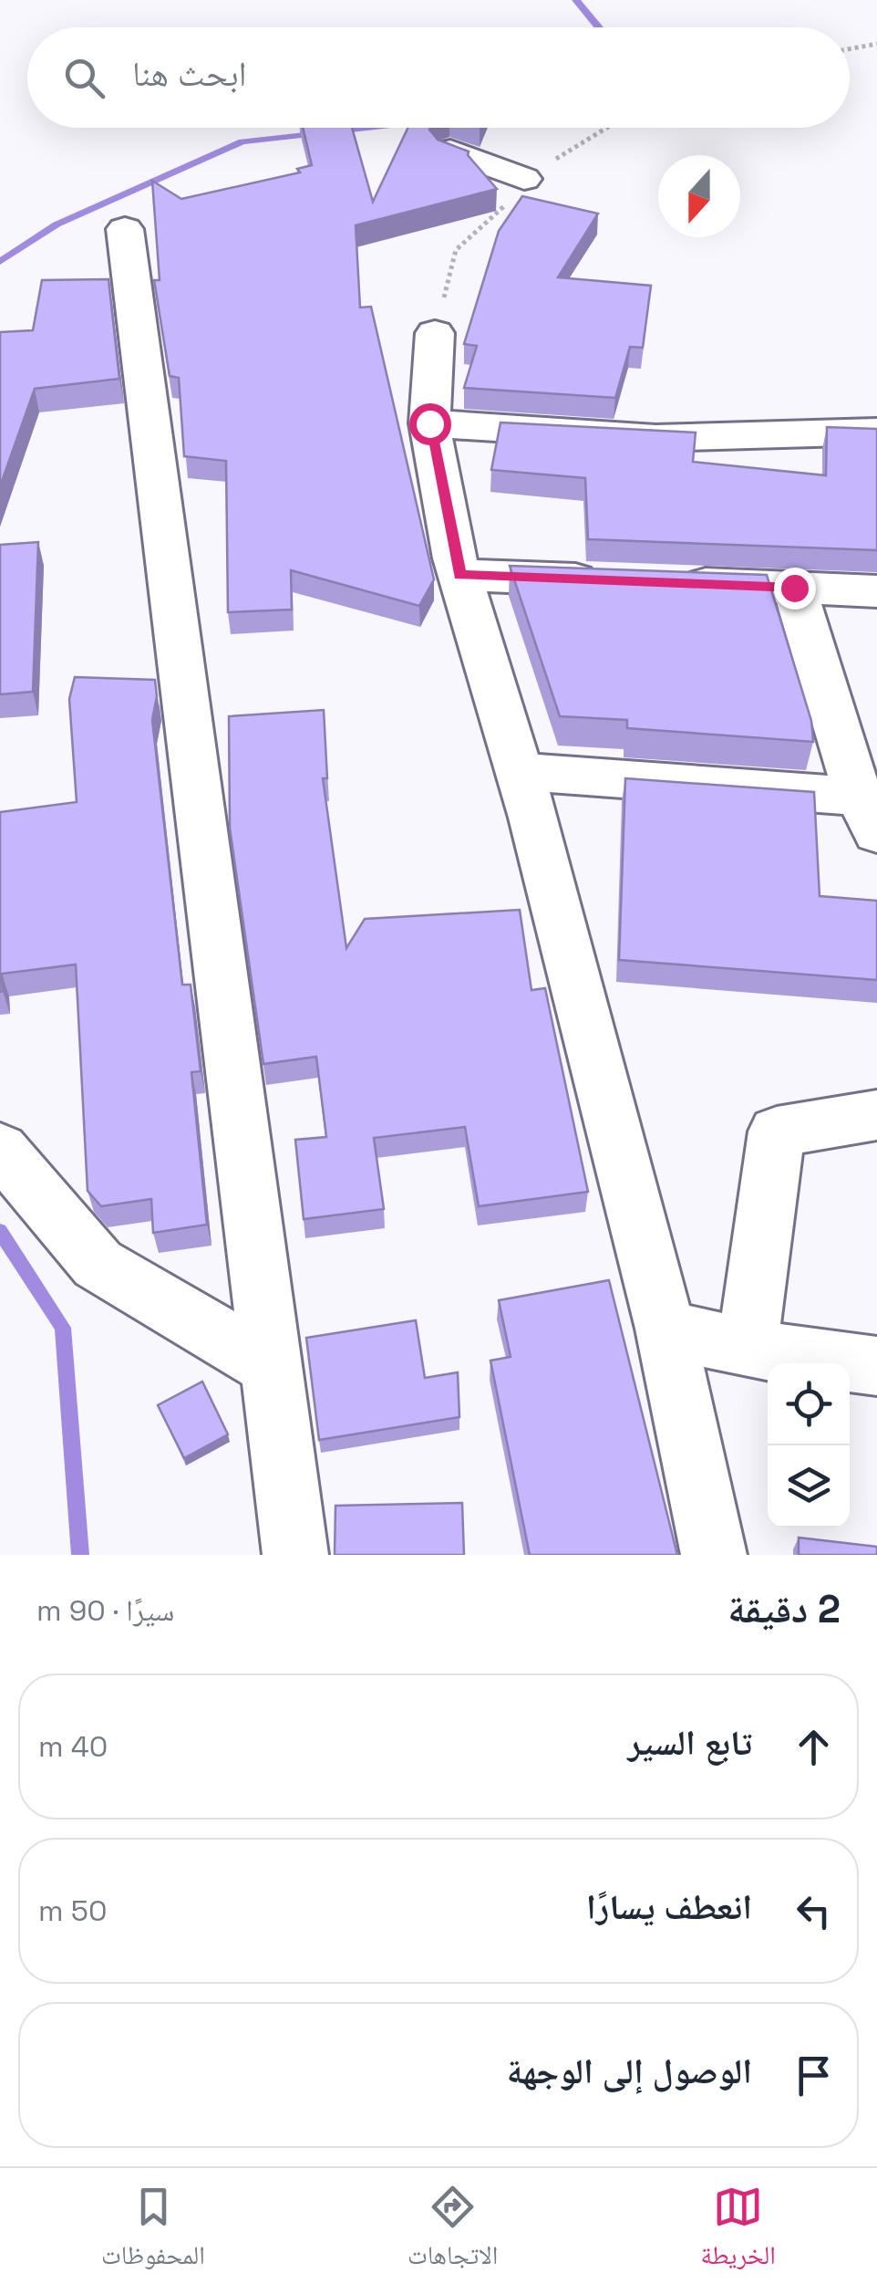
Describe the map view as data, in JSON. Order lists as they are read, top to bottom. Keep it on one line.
{"north":"bottom","page":{"search":"ابحث هنا","heading":["2 دقيقة","سيرًا · 90 m"],"list":[["تابع السير","40 m"],["انعطف يسارًا","50 m"],"الوصول إلى الوجهة"],"nav":["الخريطة","الاتجاهات","المحفوظات"]}}
